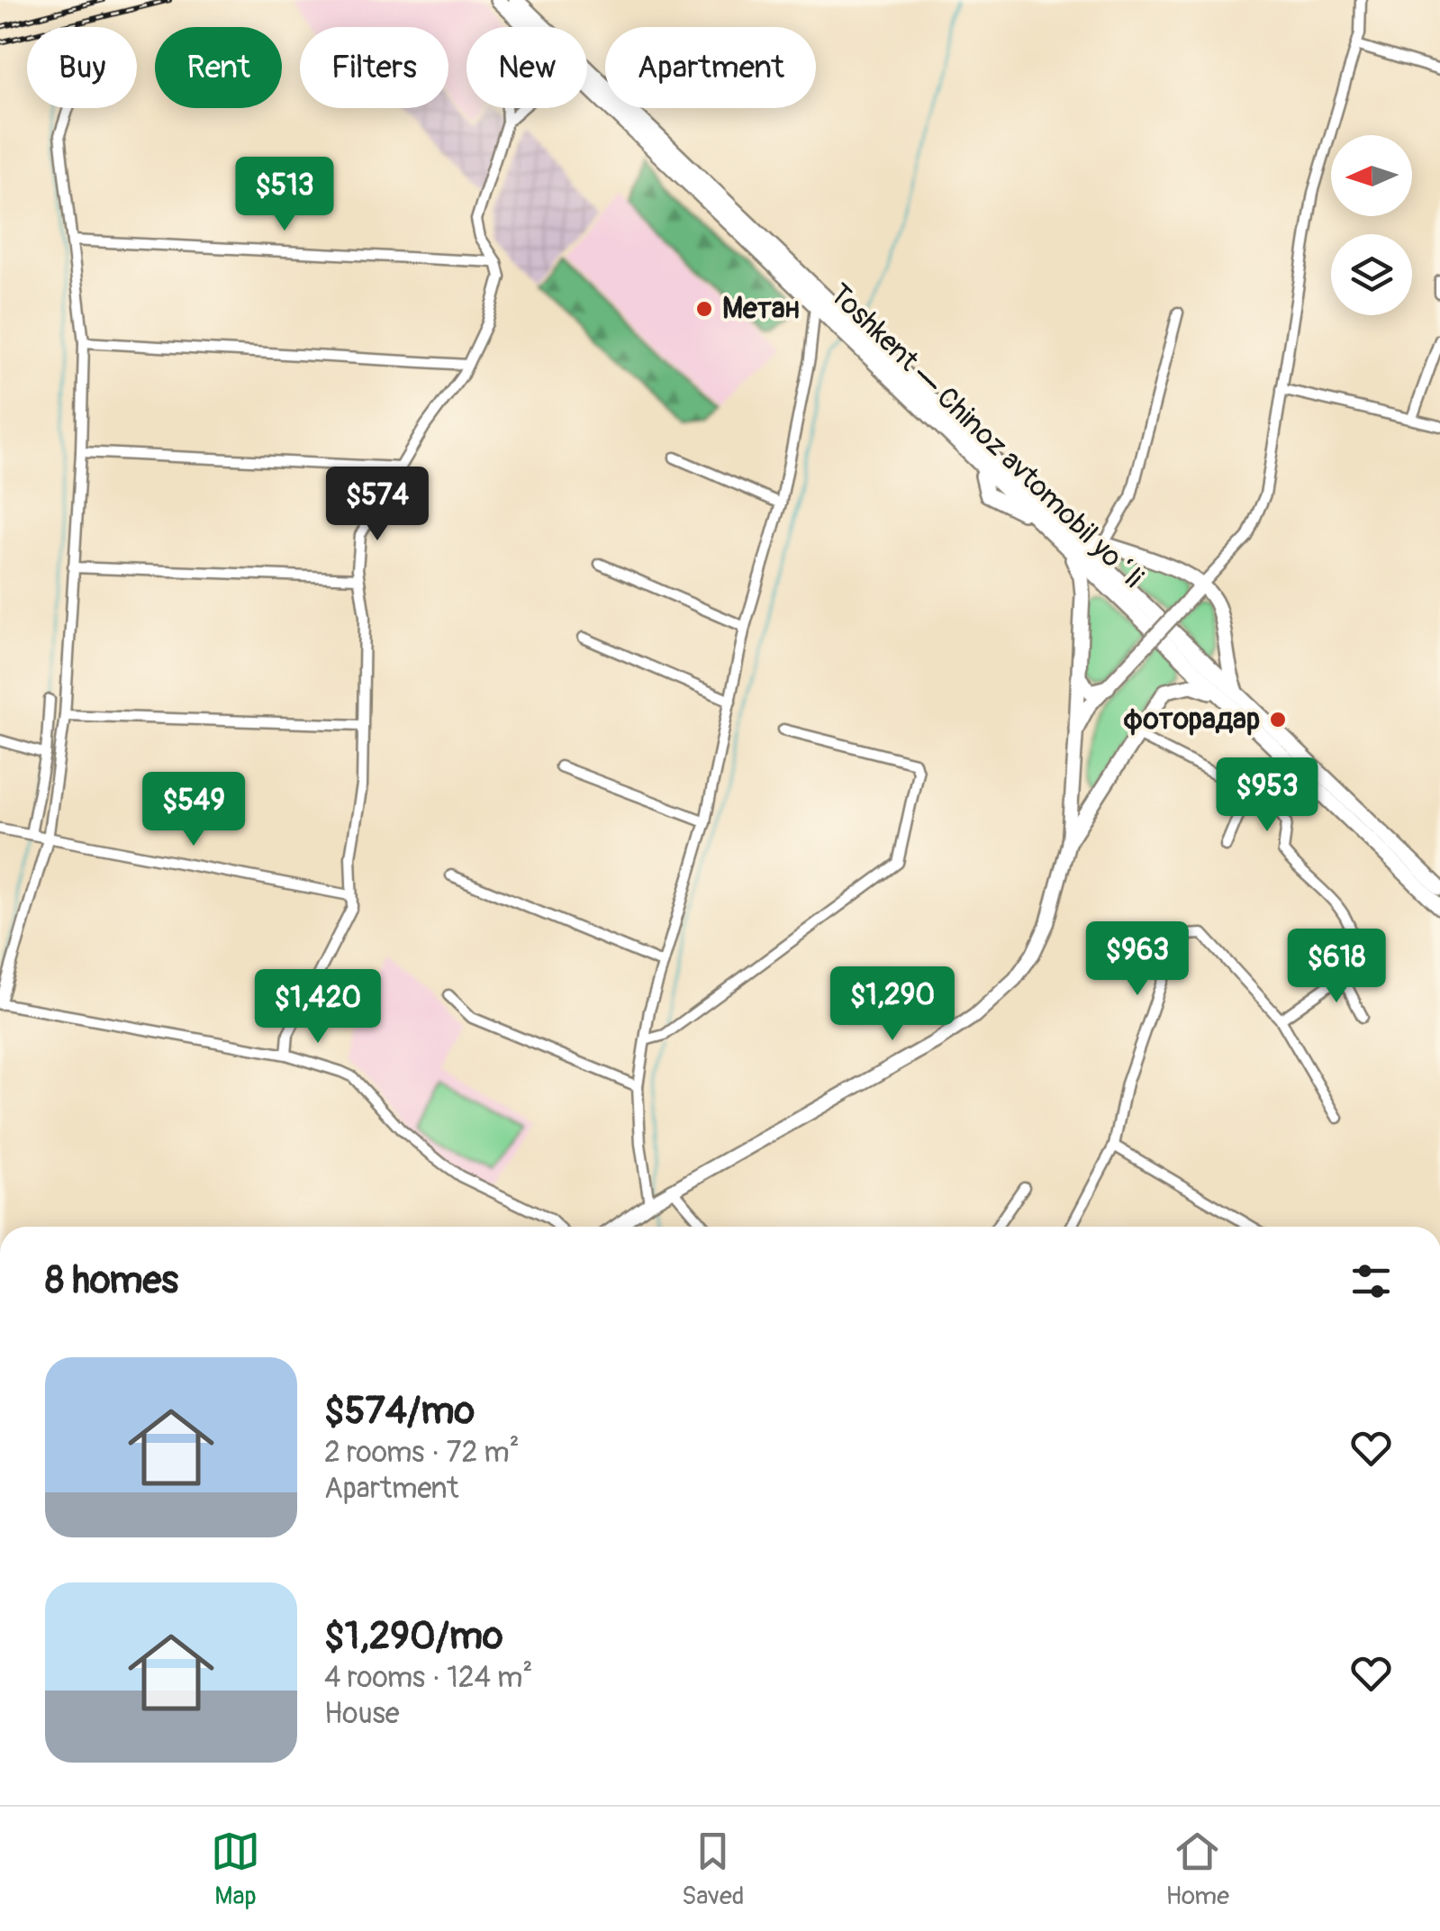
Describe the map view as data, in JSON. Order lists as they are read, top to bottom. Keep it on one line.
{"streets":{"highway":["Toshkent — Chinoz avtomobil yoʻli"]},"places":["Метан","фоторадар"],"north":"left","page":{"chip":["Buy","Rent","Filters","New","Apartment"],"price":["$513","$574","$953","$549","$963","$618","$1,290","$1,420"],"heading":"8 homes","list":[{"name":"$574/mo","note":"2 rooms · 72 m² · Apartment"},{"name":"$1,290/mo","note":"4 rooms · 124 m² · House"}],"tabs":["Map","Saved","Home"]}}
